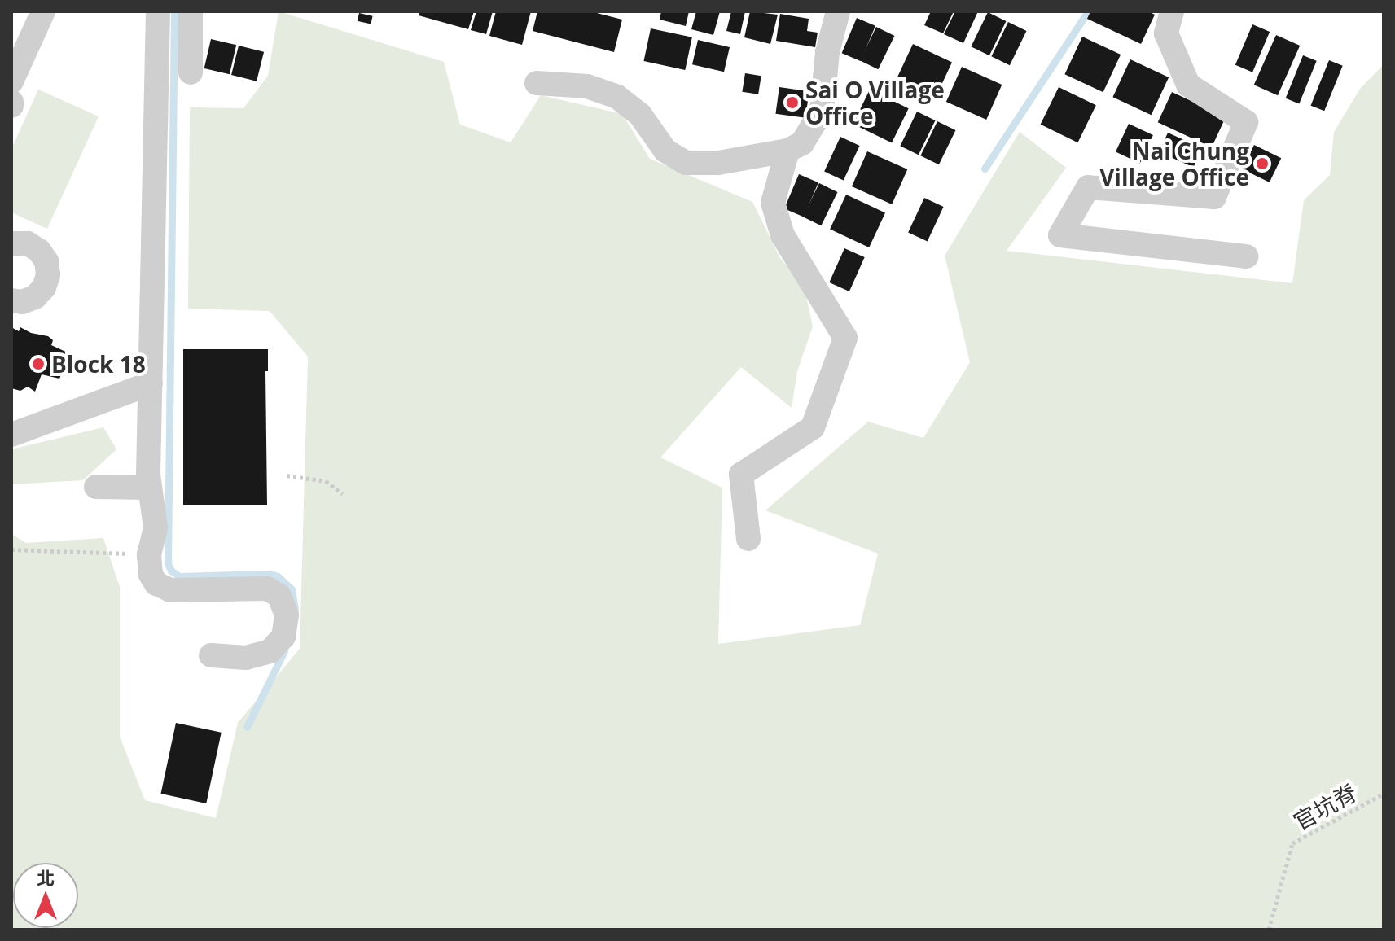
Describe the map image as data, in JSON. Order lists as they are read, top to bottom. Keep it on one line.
{"streets":{"path":["官坑脊"]},"places":["Sai O Village Office","Nai Chung Village Office","Block 18"],"north":"top"}
